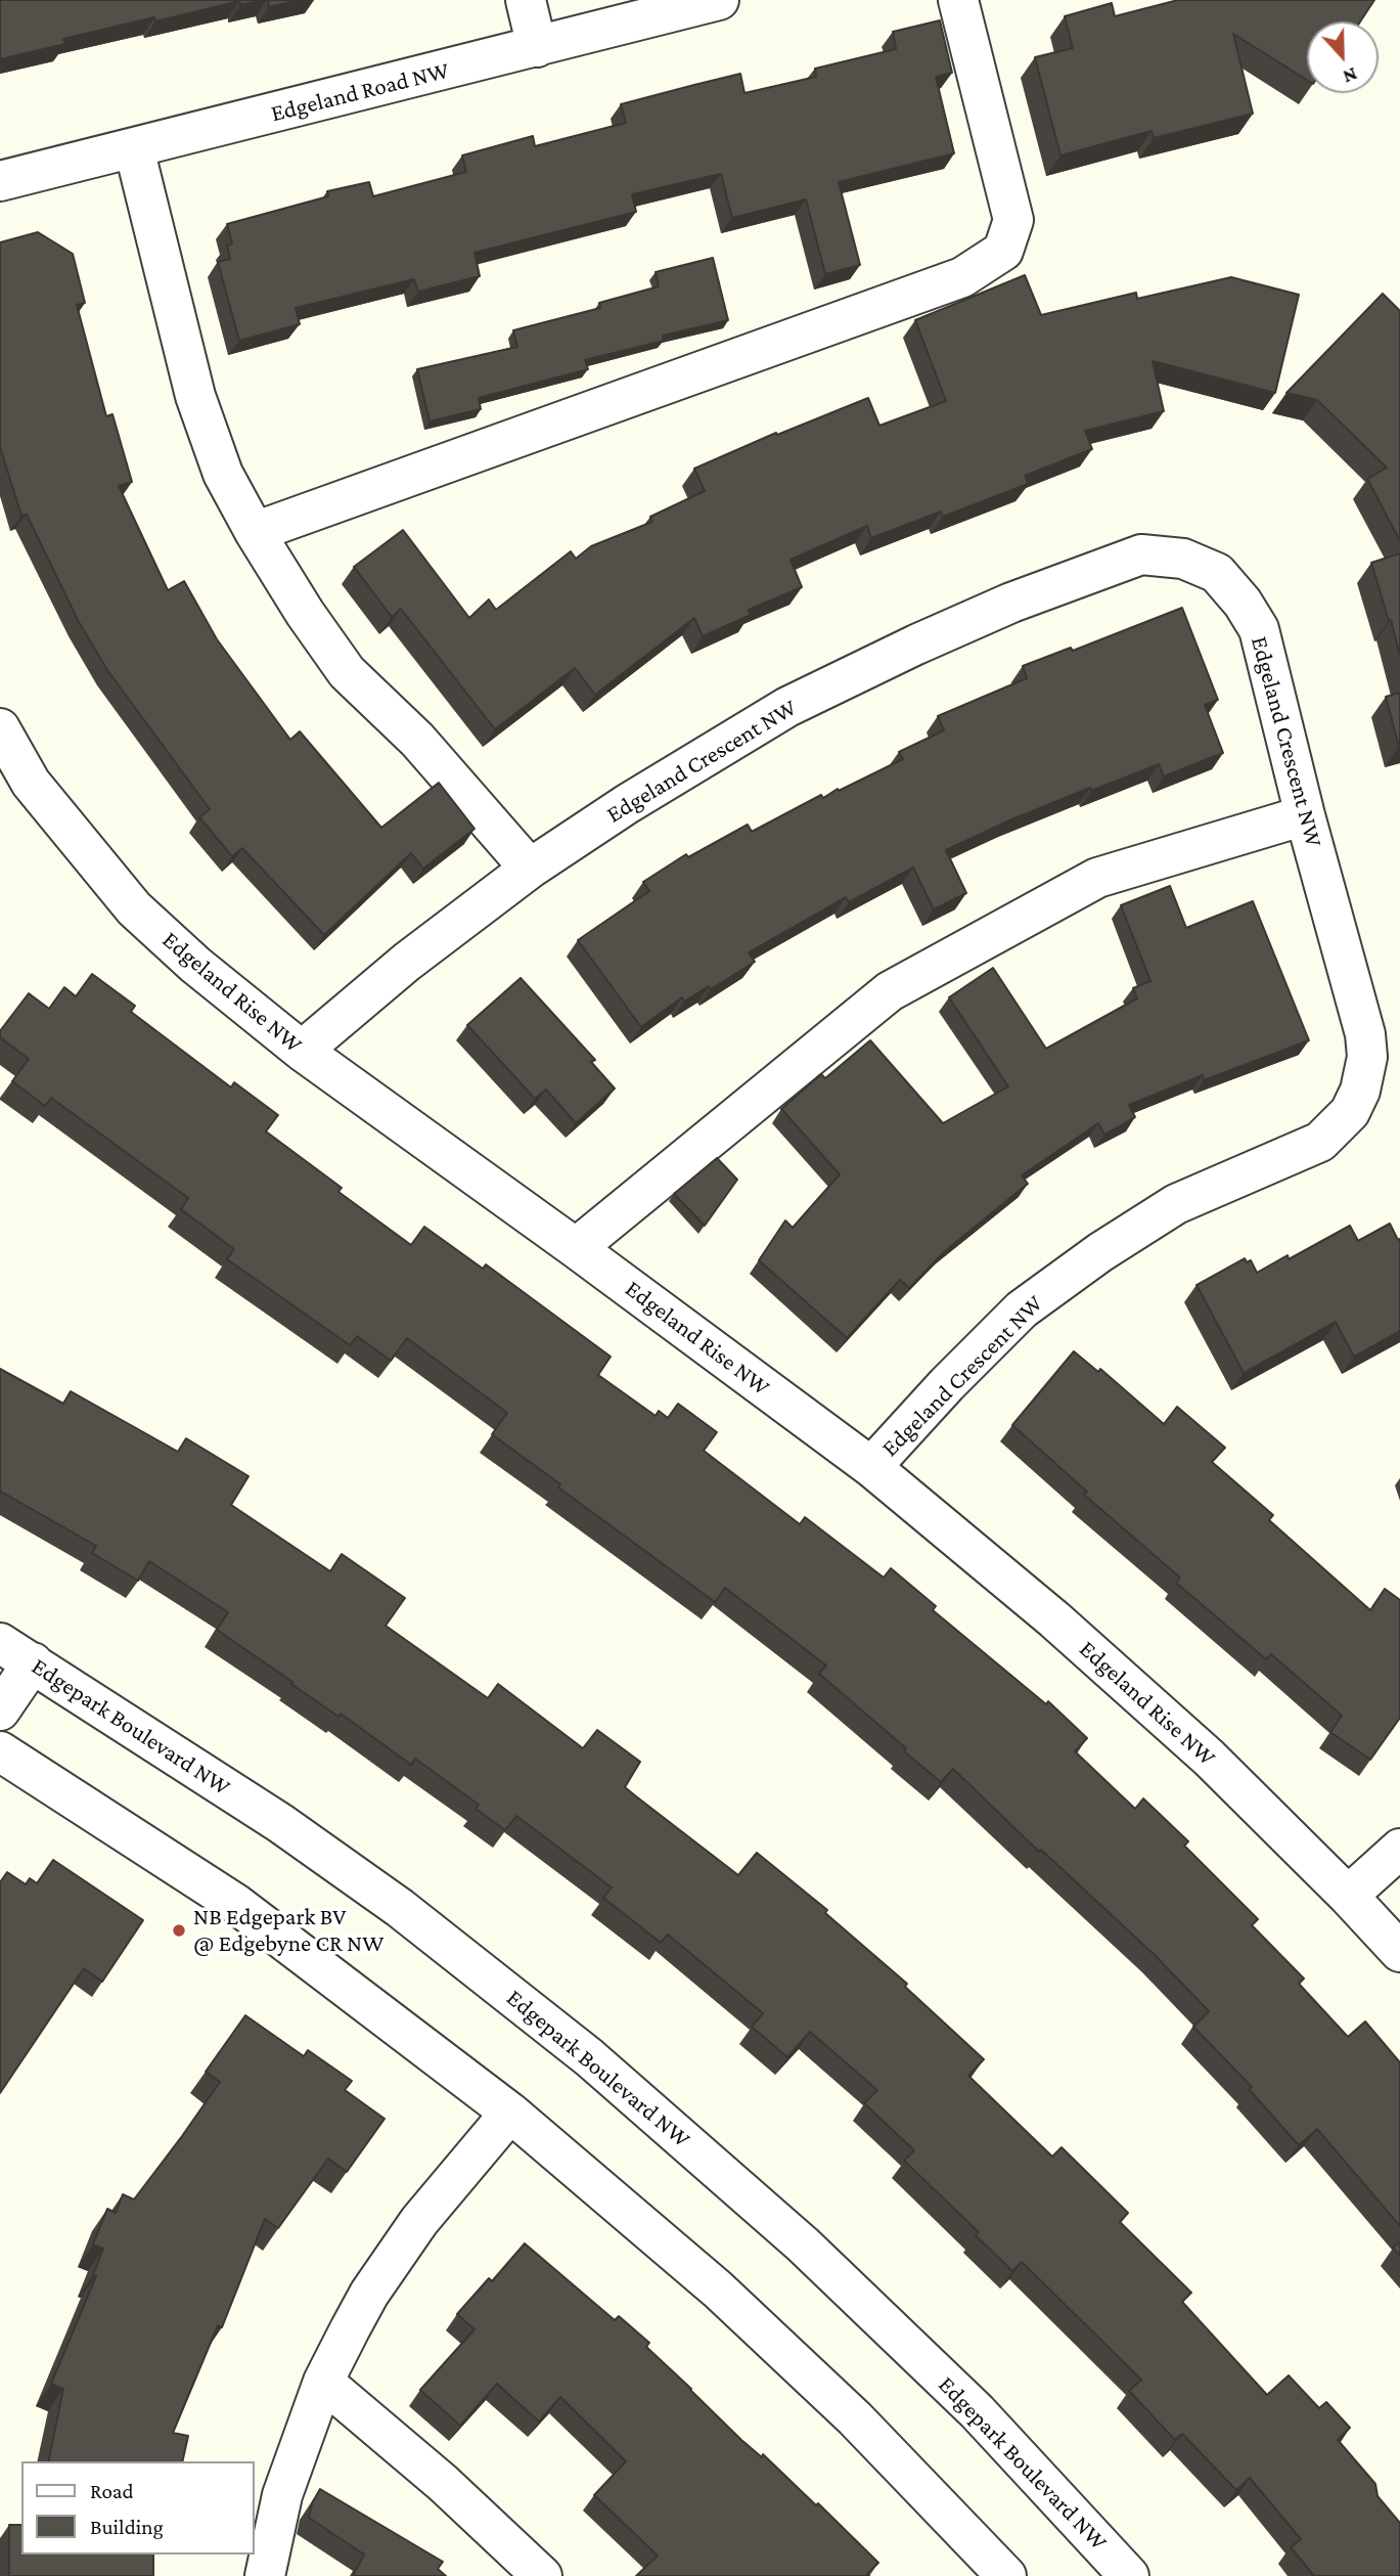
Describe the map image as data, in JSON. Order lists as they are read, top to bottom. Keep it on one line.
{"streets":{"street":["Edgeland Road NW","Edgeland Crescent NW","Edgeland Rise NW","Edgepark Boulevard NW"]},"crossings":[["Edgeland Crescent NW","Edgeland Rise NW"]],"places":["NB Edgepark BV @ Edgebyne CR NW"],"legend":["Road","Building"],"north":"bottom"}
